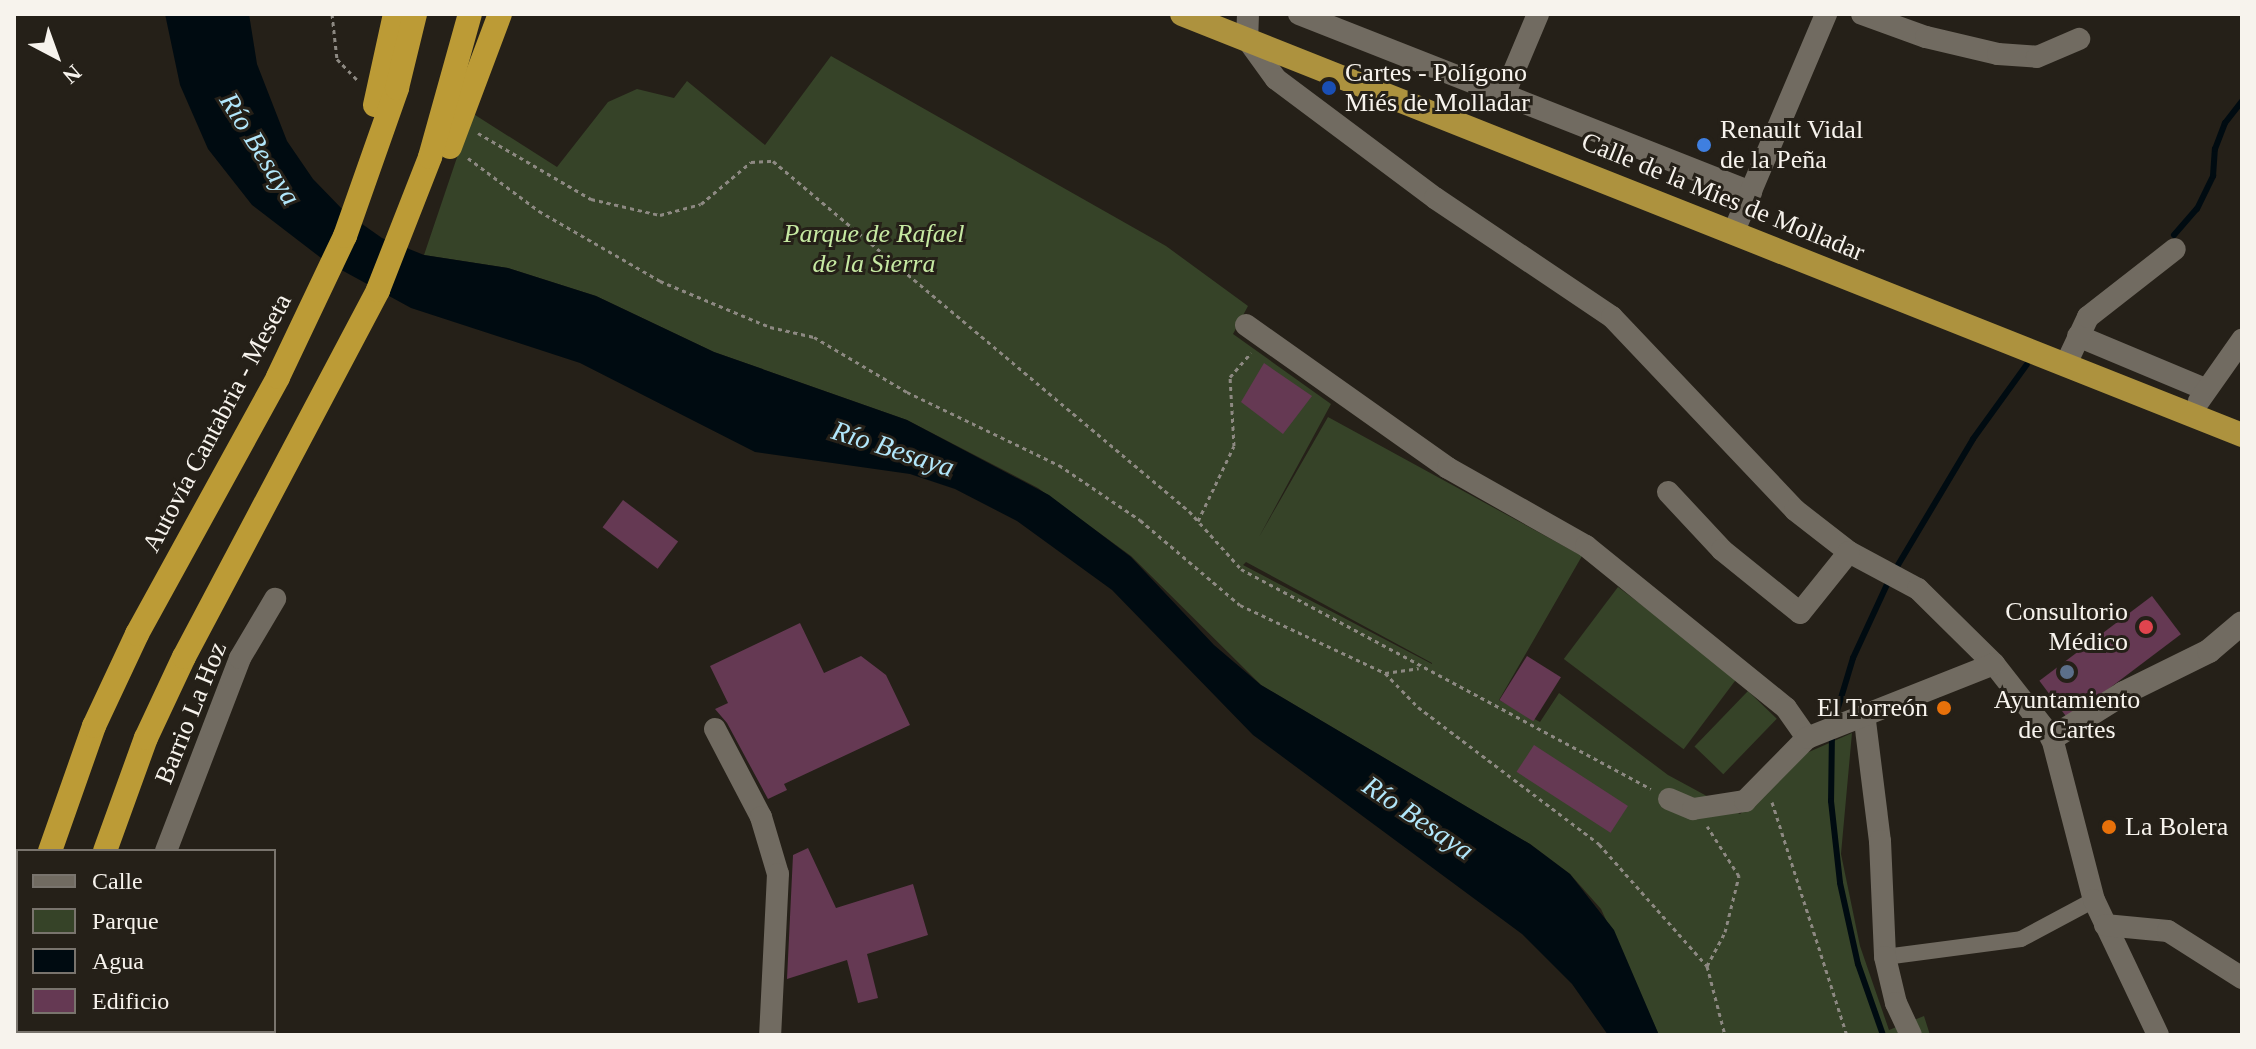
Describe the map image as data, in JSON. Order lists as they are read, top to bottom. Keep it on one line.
{"streets":{"highway":["Calle de la Mies de Molladar","Autovía Cantabria - Meseta"],"street":["Barrio La Hoz"]},"water":["Río Besaya"],"parks":["Parque de Rafael de la Sierra"],"places":["Cartes - Polígono Miés de Molladar","Renault Vidal de la Peña","Consultorio Médico","Ayuntamiento de Cartes","El Torreón","La Bolera"],"legend":["Calle","Parque","Agua","Edificio"],"north":"bottom right"}
